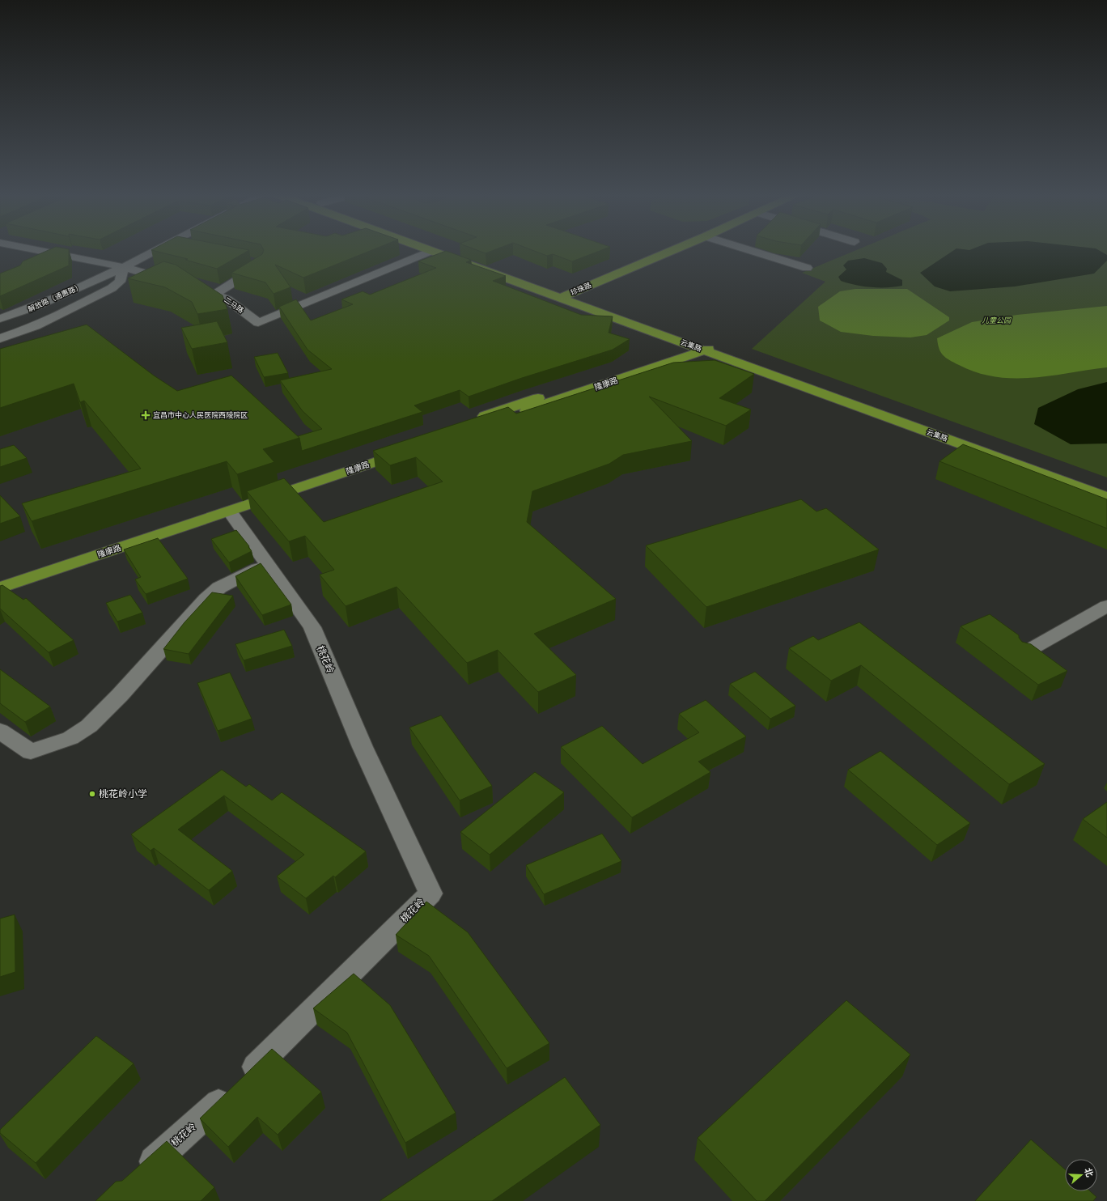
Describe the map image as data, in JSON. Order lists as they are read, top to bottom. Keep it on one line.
{"streets":{"main road":["珍珠路","云集路","隆康路"],"street":["解放路（通惠路）","二马路","桃花岭"]},"crossings":[["珍珠路","云集路"],["二马路","云集路"],["云集路","隆康路"],["隆康路","桃花岭"]],"parks":["儿童公园"],"places":{"health":["宜昌市中心人民医院西陵院区"],"other":["桃花岭小学"]},"north":"right"}
